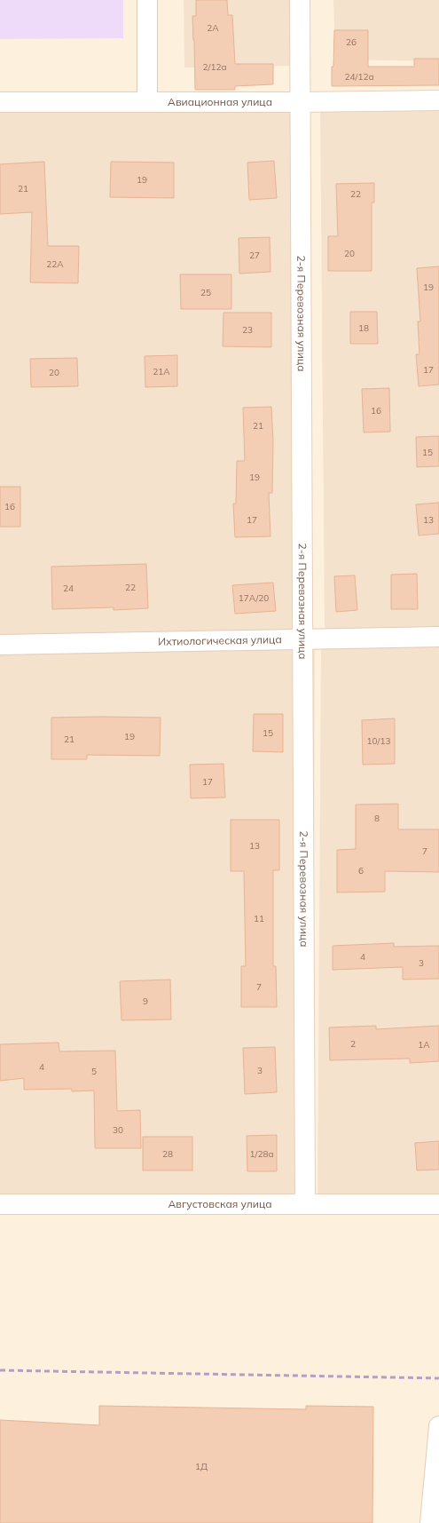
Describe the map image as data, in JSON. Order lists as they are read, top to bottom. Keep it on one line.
{"streets":{"street":["Авиационная улица","2-я Перевозная улица","Ихтиологическая улица","Августовская улица"]},"crossings":[["Авиационная улица","2-я Перевозная улица"],["2-я Перевозная улица","Ихтиологическая улица"],["2-я Перевозная улица","Августовская улица"]],"house_numbers":["2А","26","2/12а","24/12а","19","21","22","20","27","22А","19","25","18","23","17","21А","20","16","21","15","19","16","17","13","22","24","17А/20","15","19","21","10/13","17","8","13","7","6","11","4","3","7","9","2","1А","4","3","5","30","28","1/28а","1Д"]}
